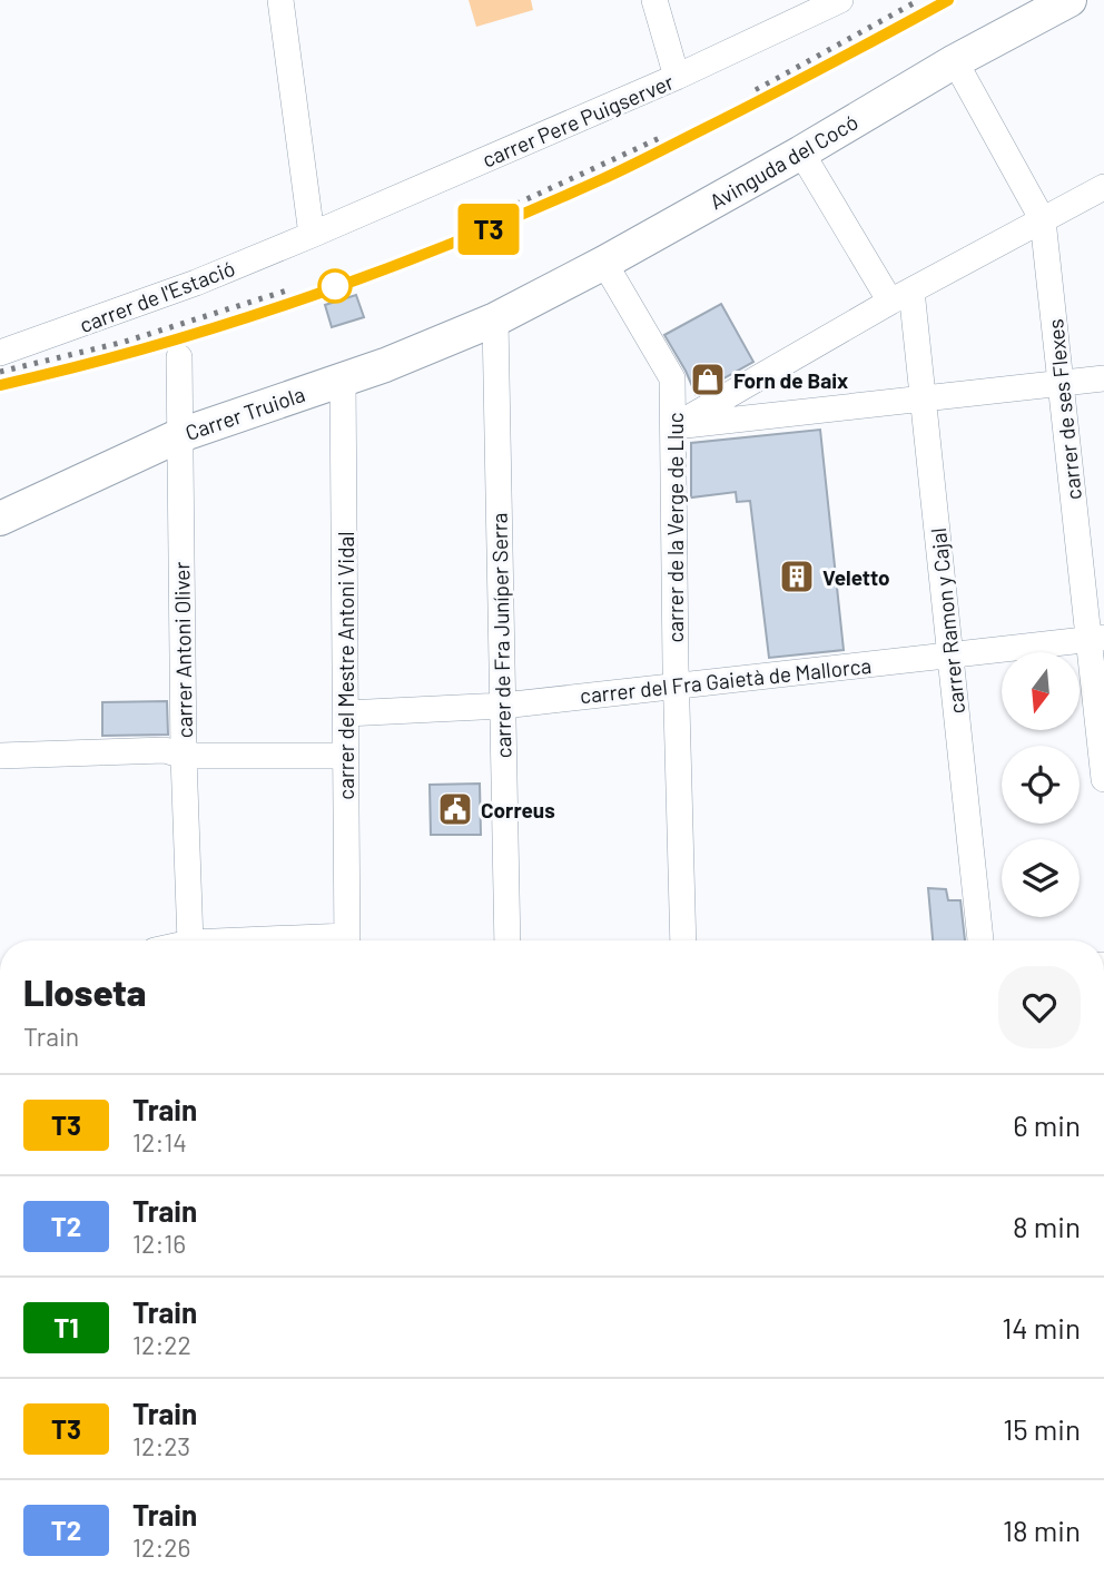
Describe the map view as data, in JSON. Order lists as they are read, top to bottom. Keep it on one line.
{"streets":{"main road":["Avinguda del Cocó","Carrer Truiola"],"street":["carrer Pere Puigserver","carrer de l'Estació","carrer de ses Flexes","carrer de la Verge de Lluc","carrer Ramon y Cajal","carrer de Fra Juníper Serra","carrer Antoni Oliver","carrer del Mestre Antoni Vidal","carrer del Fra Gaietà de Mallorca"]},"crossings":[["carrer Pere Puigserver","carrer de l'Estació"],["Avinguda del Cocó","carrer de ses Flexes"],["Avinguda del Cocó","Carrer Truiola"],["Avinguda del Cocó","carrer de la Verge de Lluc"],["Avinguda del Cocó","carrer Ramon y Cajal"],["Avinguda del Cocó","carrer de Fra Juníper Serra"],["carrer de ses Flexes","carrer del Fra Gaietà de Mallorca"],["Carrer Truiola","carrer de Fra Juníper Serra"],["Carrer Truiola","carrer Antoni Oliver"],["Carrer Truiola","carrer del Mestre Antoni Vidal"],["carrer de la Verge de Lluc","carrer del Fra Gaietà de Mallorca"],["carrer Ramon y Cajal","carrer del Fra Gaietà de Mallorca"],["carrer de Fra Juníper Serra","carrer del Fra Gaietà de Mallorca"],["carrer del Mestre Antoni Vidal","carrer del Fra Gaietà de Mallorca"]],"places":{"shop":["Forn de Baix"],"building":["Veletto"],"public building":["Correus"]},"north":"bottom","page":{"on_map":"T3","heading":["Lloseta","Train"],"list":[{"mark":"T3","name":"Train","note":"12:14","value":"6 min"},{"mark":"T2","name":"Train","note":"12:16","value":"8 min"},{"mark":"T1","name":"Train","note":"12:22","value":"14 min"},{"mark":"T3","name":"Train","note":"12:23","value":"15 min"},{"mark":"T2","name":"Train","note":"12:26","value":"18 min"}]}}
